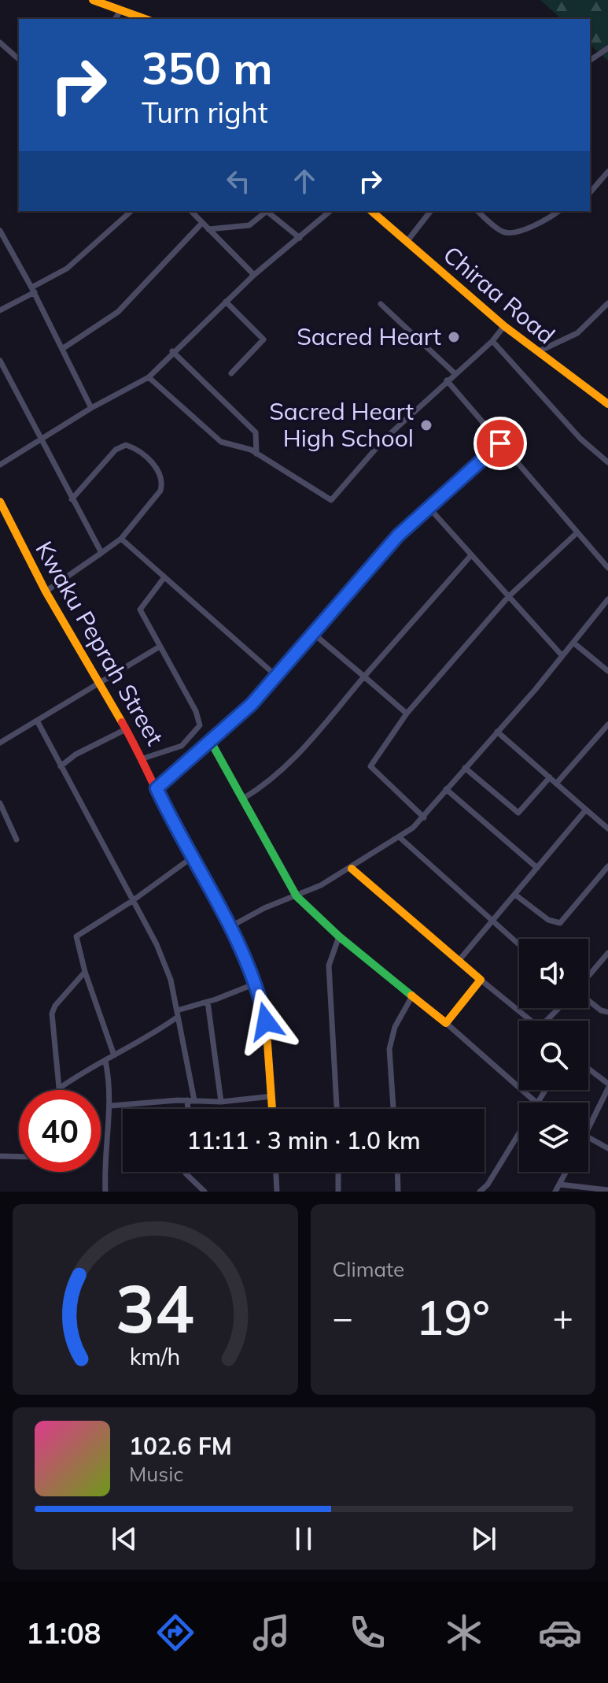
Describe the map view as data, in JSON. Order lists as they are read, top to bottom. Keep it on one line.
{"streets":{"main road":["Chiraa Road","Kwaku Peprah Street"]},"places":["Sacred Heart","Sacred Heart High School"],"page":{"turn":["350 m","Turn right"],"limit":"40","trip":"11:11 · 3 min · 1.0 km","tile":"Climate","heat":["−","19°","+"],"song":["102.6 FM","Music"],"tabs":"11:08","gauge":["34","km/h"]}}
